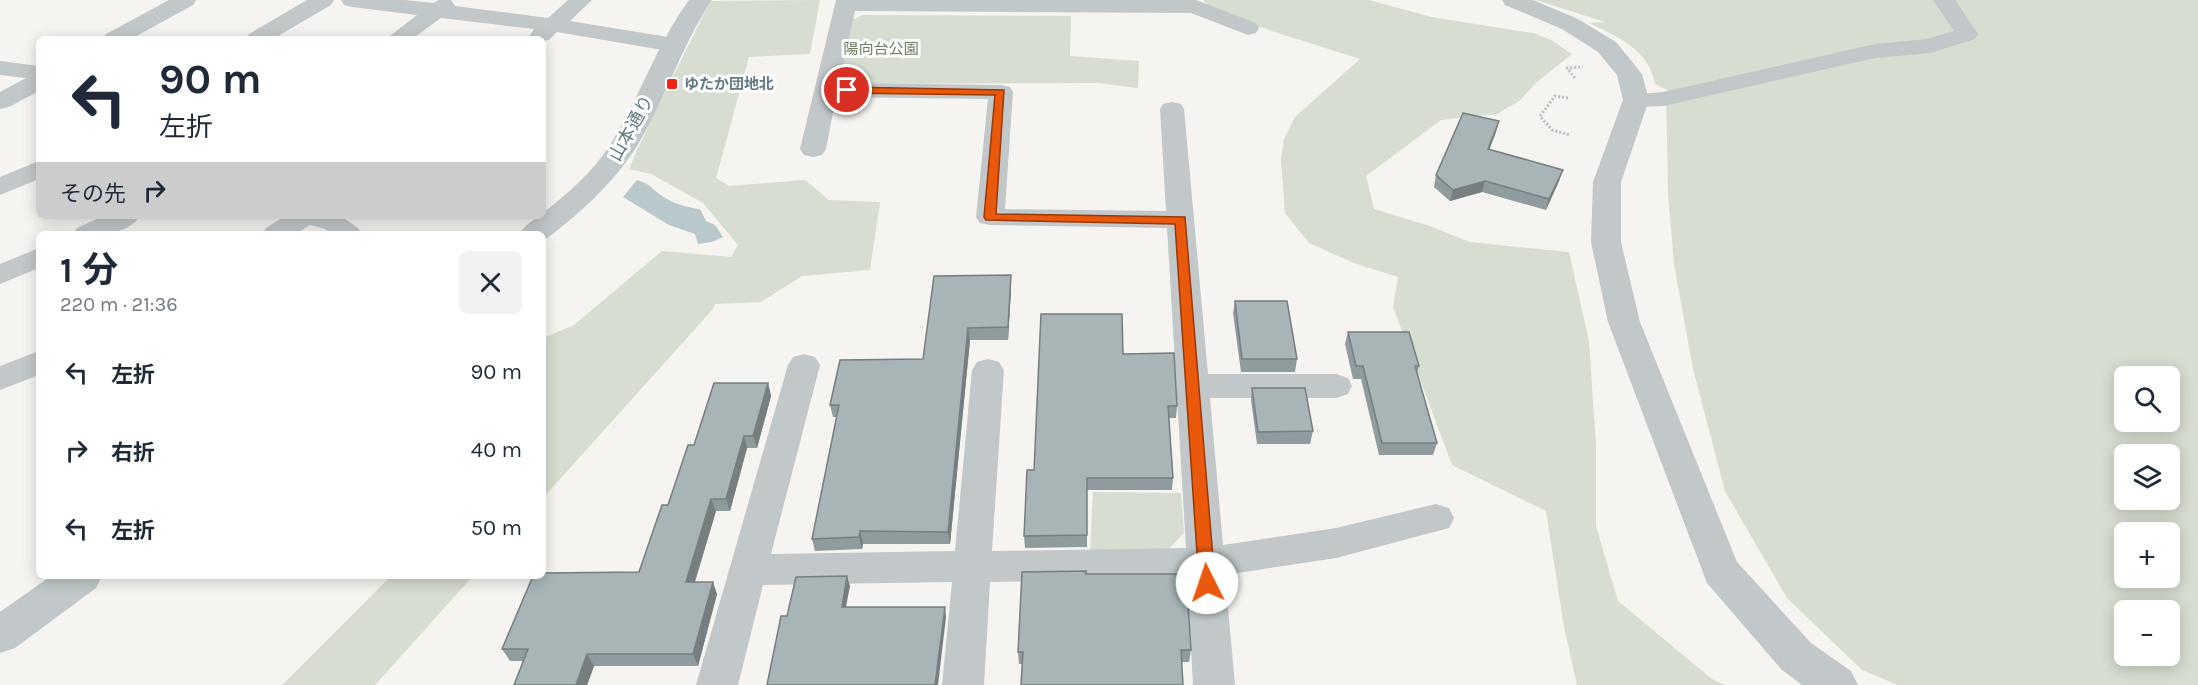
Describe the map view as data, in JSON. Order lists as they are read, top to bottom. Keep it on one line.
{"streets":{"street":["山本通り"]},"parks":["陽向台公園"],"places":{"transit":["ゆたか団地北"]},"page":{"turn":["90 m","左折"],"then":"その先","heading":["1 分","220 m · 21:36"],"list":[{"name":"左折","value":"90 m"},{"name":"右折","value":"40 m"},{"name":"左折","value":"50 m"}],"map_buttons":["+","−"]}}
